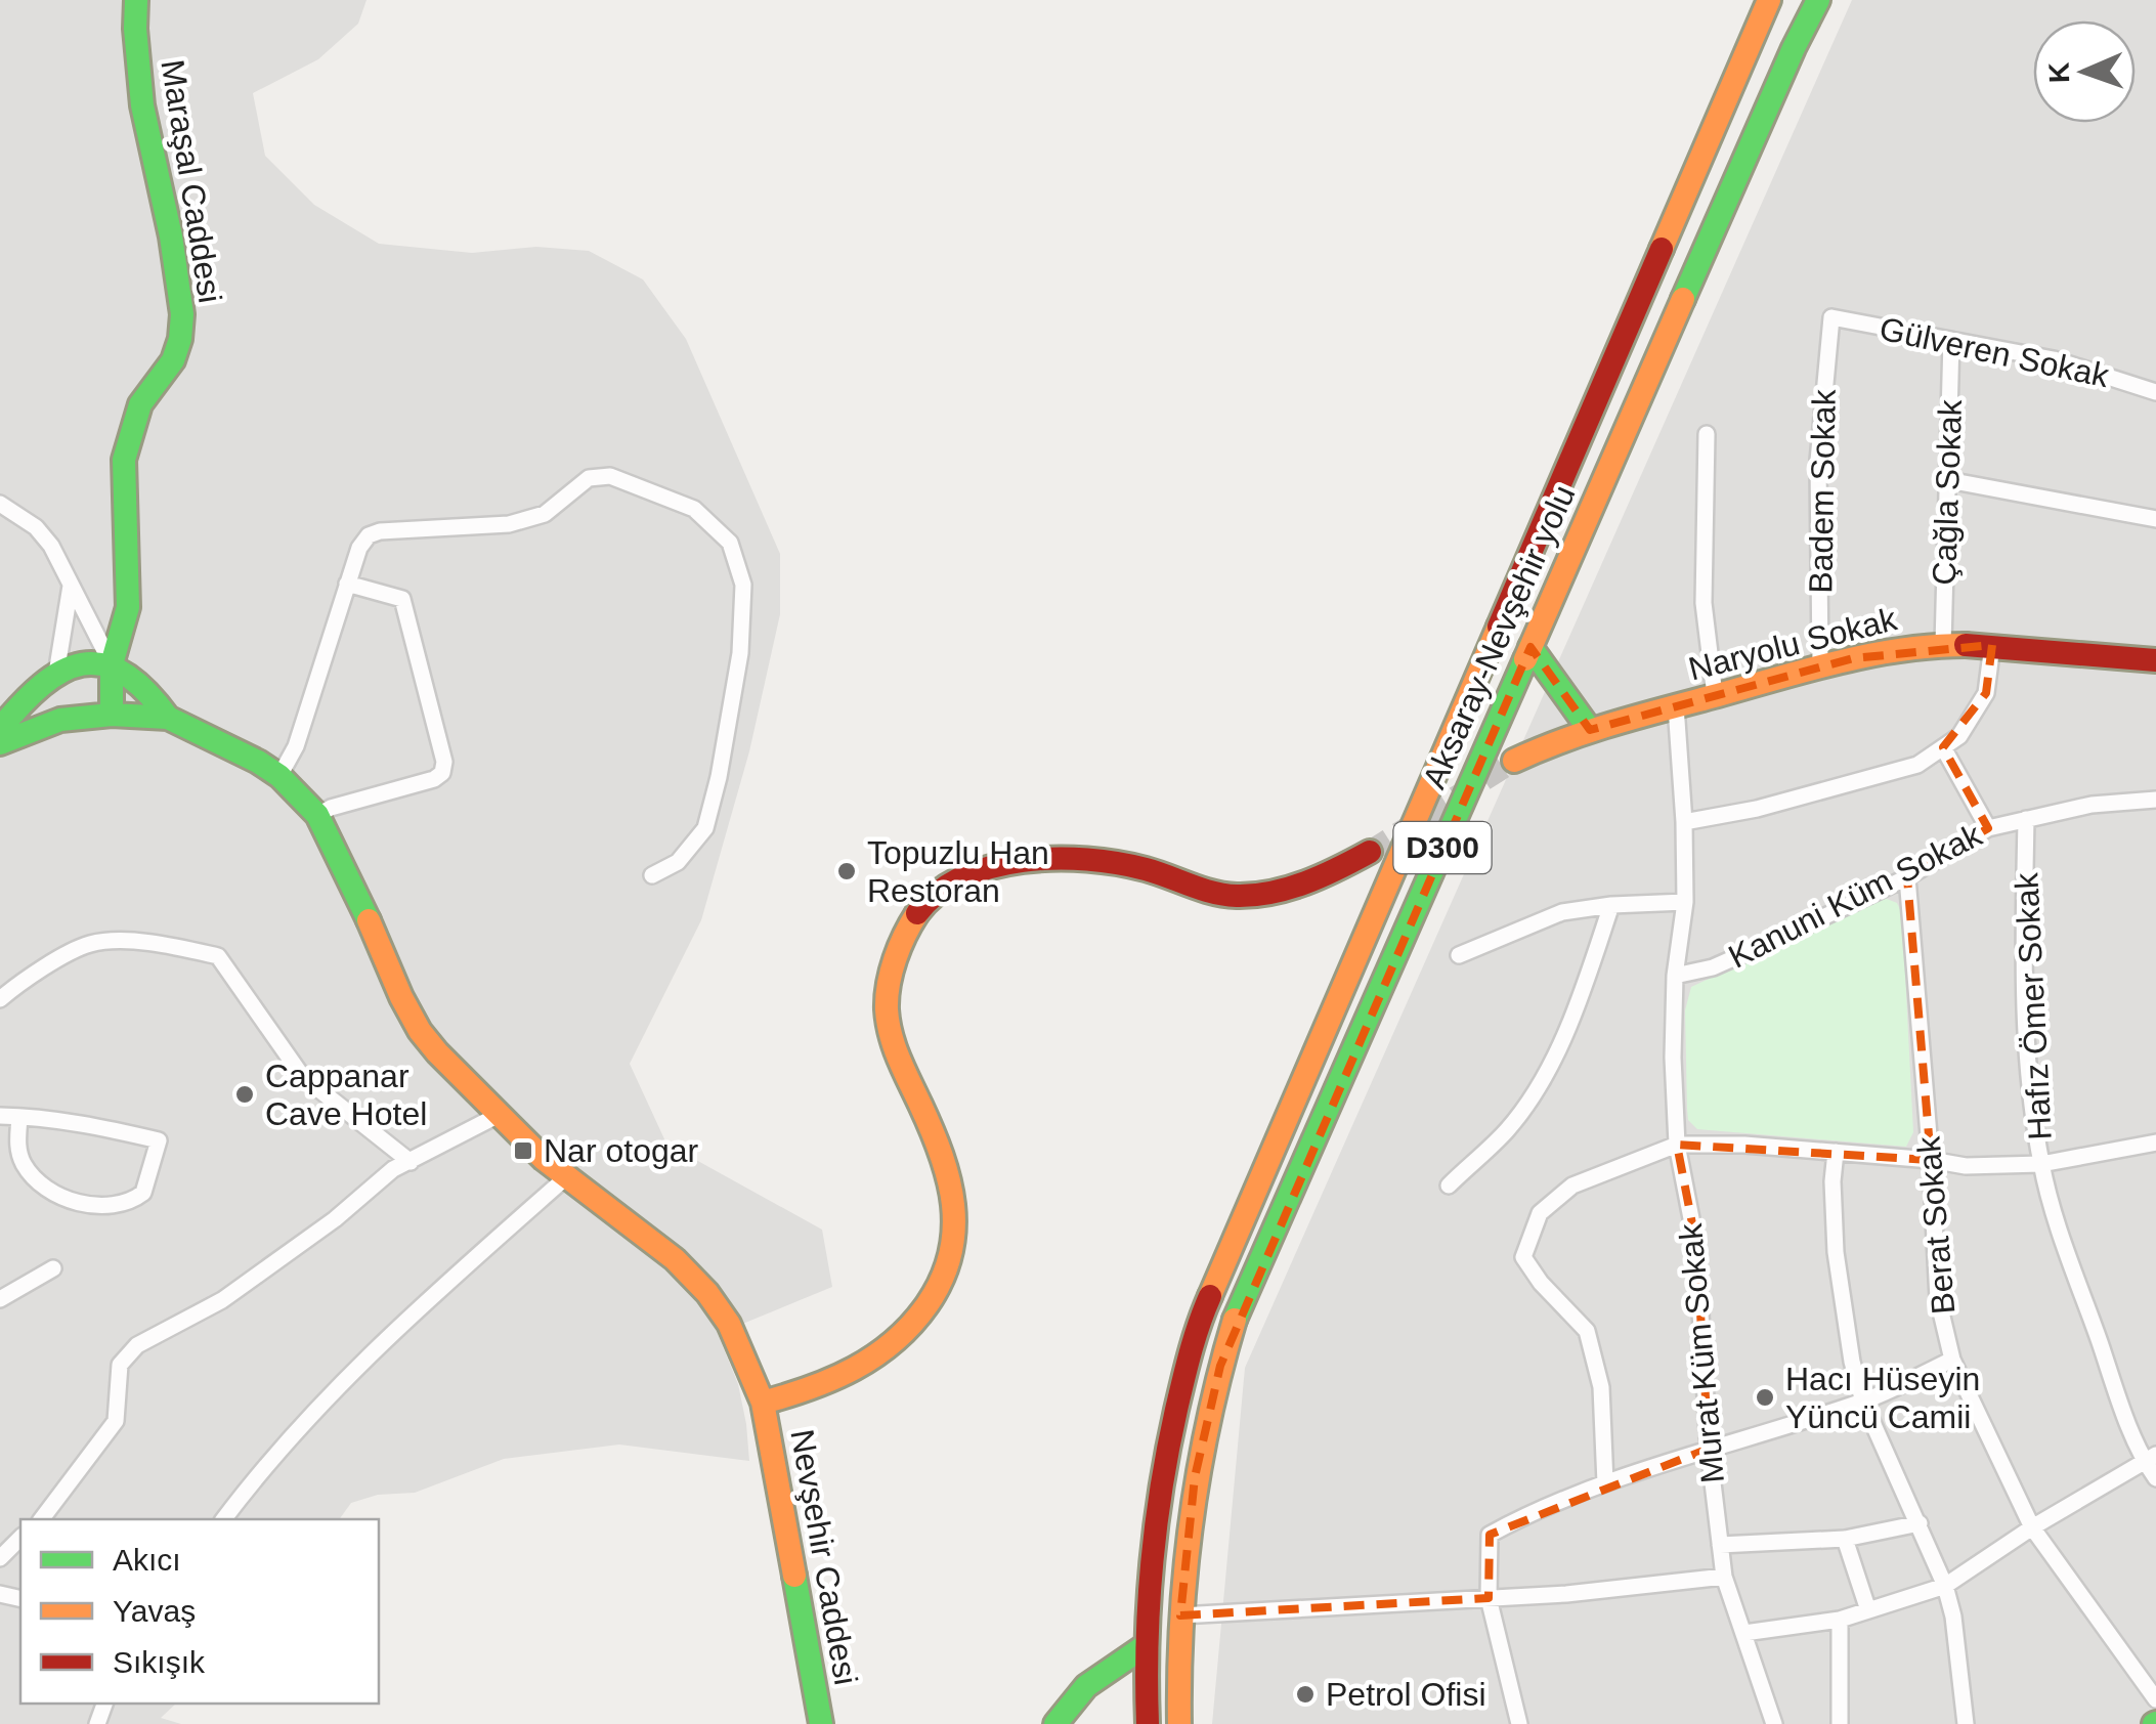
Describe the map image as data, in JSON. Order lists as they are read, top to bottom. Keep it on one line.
{"streets":{"main road":["Maraşal Caddesi","Aksaray-Nevşehir yolu","Naryolu Sokak","D300","Nevşehir Caddesi"],"street":["Gülveren Sokak","Badem Sokak","Çağla Sokak","Kanuni Küm Sokak","Hafız Ömer Sokak","Berat Sokak","Murat Küm Sokak"]},"crossings":[["Gülveren Sokak","Badem Sokak"],["Gülveren Sokak","Çağla Sokak"],["Badem Sokak","Naryolu Sokak"],["Çağla Sokak","Naryolu Sokak"],["Naryolu Sokak","Murat Küm Sokak"],["Kanuni Küm Sokak","Hafız Ömer Sokak"],["Kanuni Küm Sokak","Berat Sokak"],["Kanuni Küm Sokak","Murat Küm Sokak"]],"places":{"other":["Topuzlu Han Restoran","Cappanar Cave Hotel","Hacı Hüseyin Yüncü Camii","Petrol Ofisi"],"transit":["Nar otogar"]},"legend":["Akıcı","Yavaş","Sıkışık"],"north":"left"}
